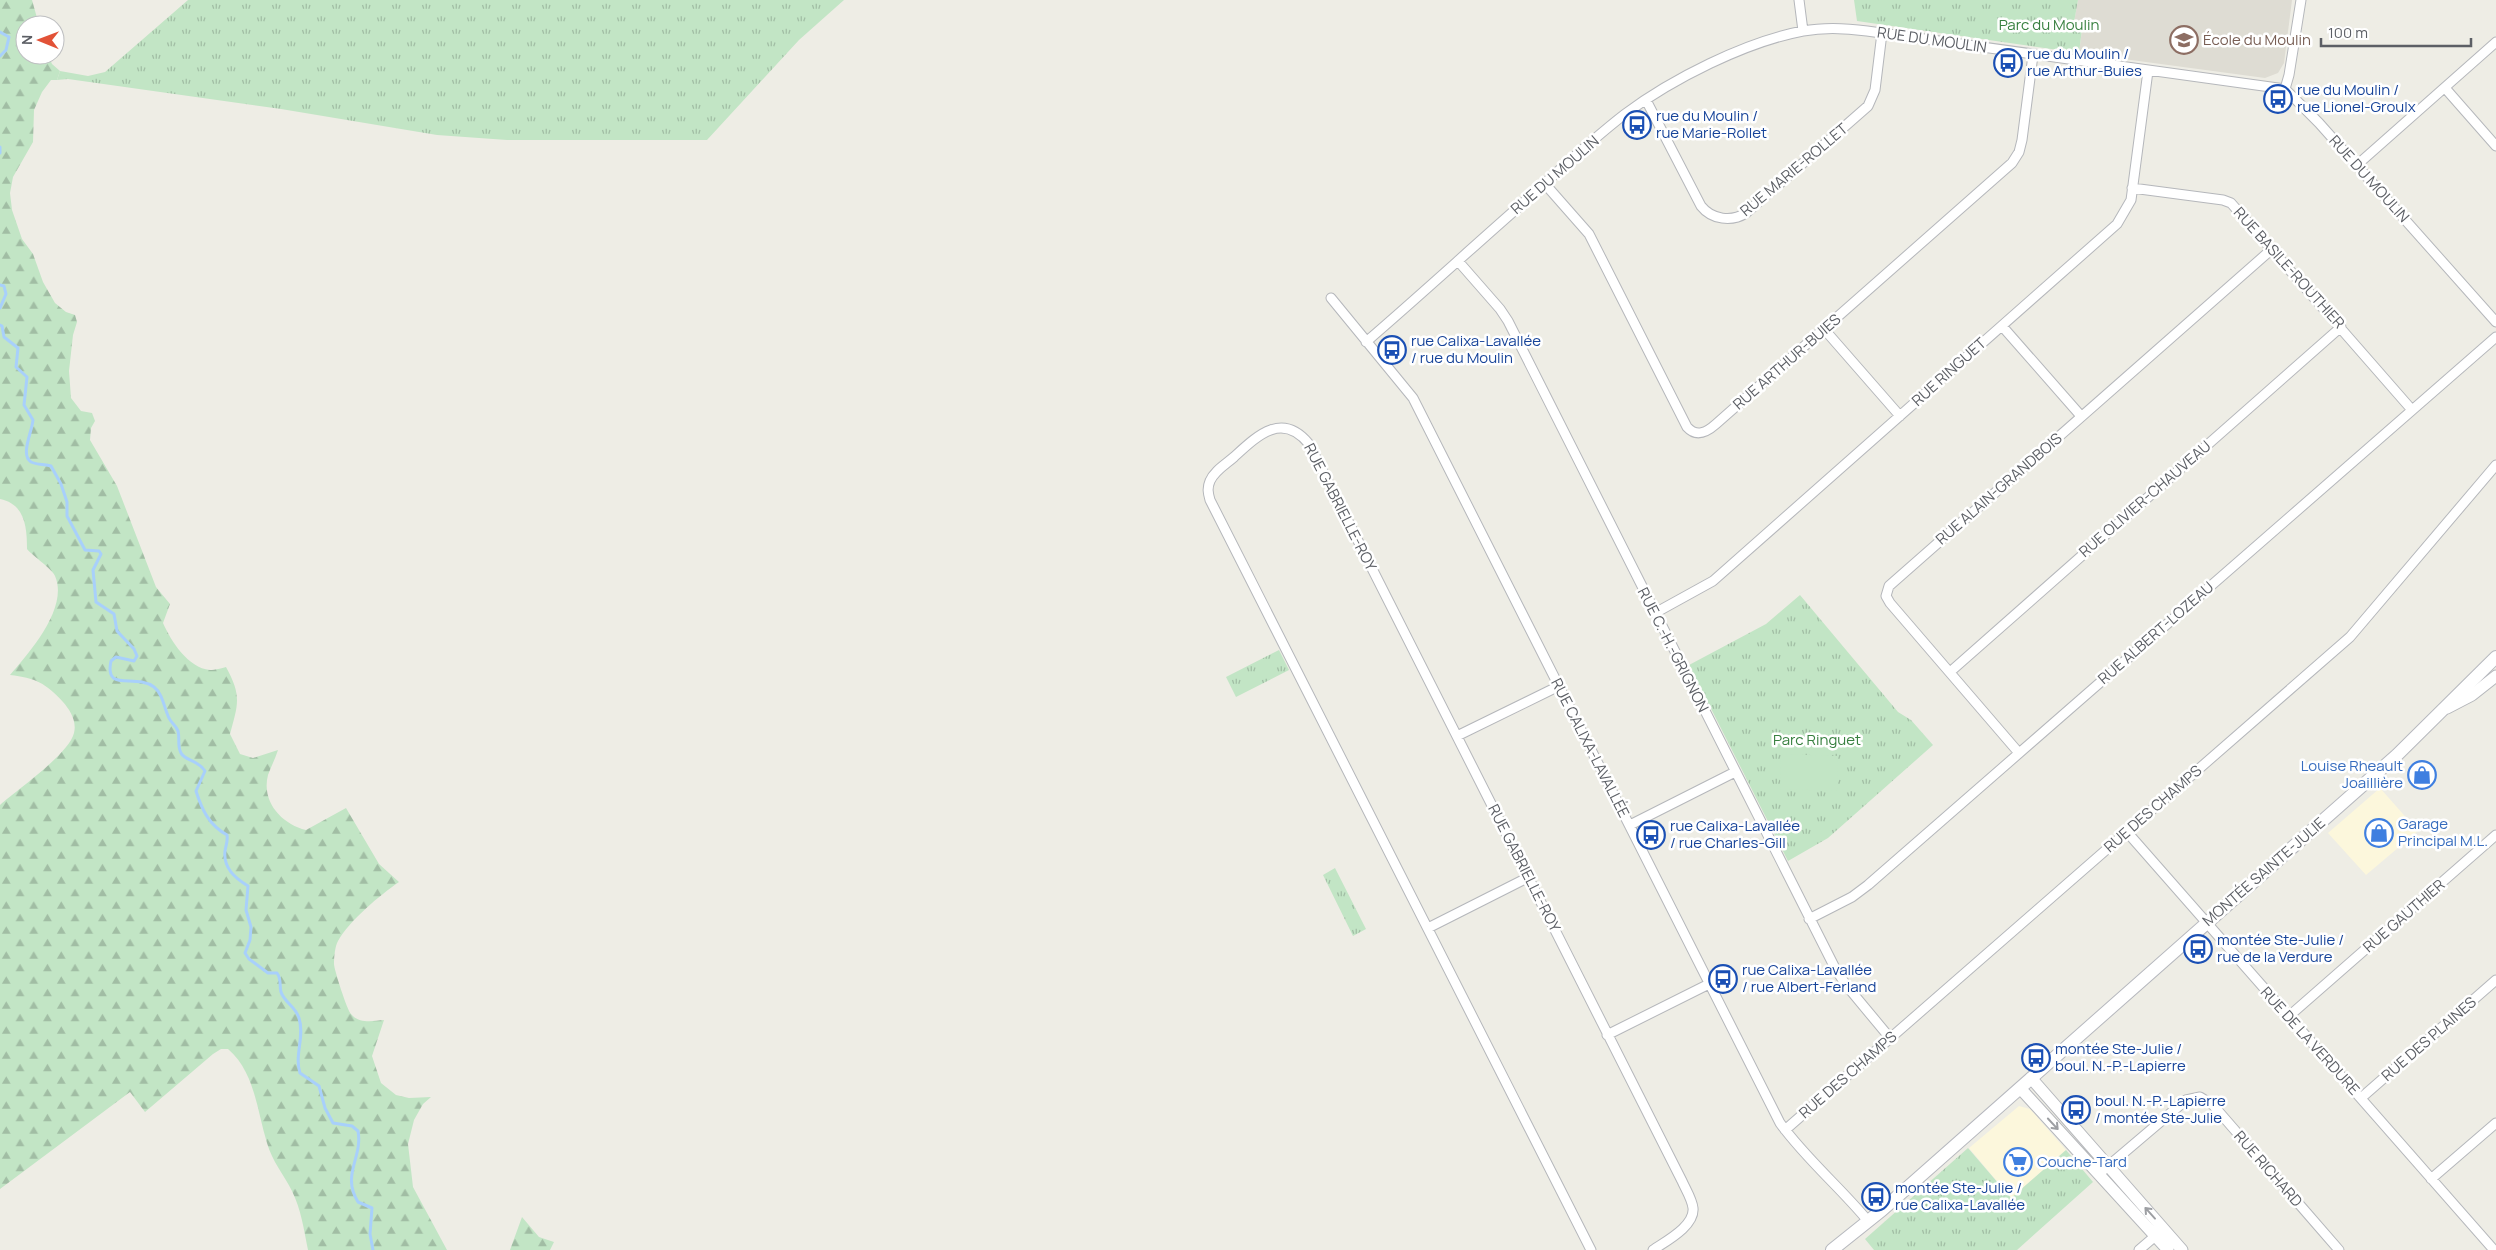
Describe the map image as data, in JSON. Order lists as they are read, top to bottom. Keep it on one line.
{"streets":{"main road":["MONTÉE SAINTE-JULIE"],"street":["RUE DU MOULIN","RUE MARIE-ROLLET","RUE BASILE-ROUTHIER","RUE ARTHUR-BUIES","RUE RINGUET","RUE ALAIN-GRANDBOIS","RUE OLIVIER-CHAUVEAU","RUE GABRIELLE-ROY","RUE ALBERT-LOZEAU","RUE C.-H.-GRIGNON","RUE CALIXA-LAVALLÉE","RUE DES CHAMPS","RUE GAUTHIER","RUE DES PLAINES","RUE DE LA VERDURE","RUE RICHARD"]},"crossings":[["RUE DU MOULIN","RUE MARIE-ROLLET"],["RUE DU MOULIN","RUE ARTHUR-BUIES"],["RUE DU MOULIN","RUE RINGUET"],["RUE DU MOULIN","RUE C.-H.-GRIGNON"],["RUE DU MOULIN","RUE CALIXA-LAVALLÉE"],["RUE BASILE-ROUTHIER","RUE RINGUET"],["RUE BASILE-ROUTHIER","RUE ALAIN-GRANDBOIS"],["RUE BASILE-ROUTHIER","RUE OLIVIER-CHAUVEAU"],["RUE BASILE-ROUTHIER","RUE ALBERT-LOZEAU"],["RUE RINGUET","RUE C.-H.-GRIGNON"],["RUE ALAIN-GRANDBOIS","RUE OLIVIER-CHAUVEAU"],["RUE ALAIN-GRANDBOIS","RUE ALBERT-LOZEAU"],["RUE ALBERT-LOZEAU","RUE C.-H.-GRIGNON"],["RUE C.-H.-GRIGNON","RUE DES CHAMPS"],["RUE CALIXA-LAVALLÉE","RUE DES CHAMPS"],["RUE CALIXA-LAVALLÉE","MONTÉE SAINTE-JULIE"],["RUE DES CHAMPS","RUE DE LA VERDURE"],["MONTÉE SAINTE-JULIE","RUE DE LA VERDURE"],["RUE GAUTHIER","RUE DE LA VERDURE"],["RUE DES PLAINES","RUE DE LA VERDURE"]],"parks":["Parc du Moulin","Parc Ringuet"],"places":{"school or university":["École du Moulin"],"bus stop":["rue du Moulin / rue Arthur-Buies","rue du Moulin / rue Lionel-Groulx","rue du Moulin / rue Marie-Rollet","rue Calixa-Lavallée / rue du Moulin","rue Calixa-Lavallée / rue Charles-Gill","montée Ste-Julie / rue de la Verdure","rue Calixa-Lavallée / rue Albert-Ferland","montée Ste-Julie / boul. N.-P.-Lapierre","boul. N.-P.-Lapierre / montée Ste-Julie","montée Ste-Julie / rue Calixa-Lavallée"],"shop":["Louise Rheault Joaillière","Garage Principal M.L."],"supermarket":["Couche-Tard"]},"scale_bar":"100 m","north":"left"}
